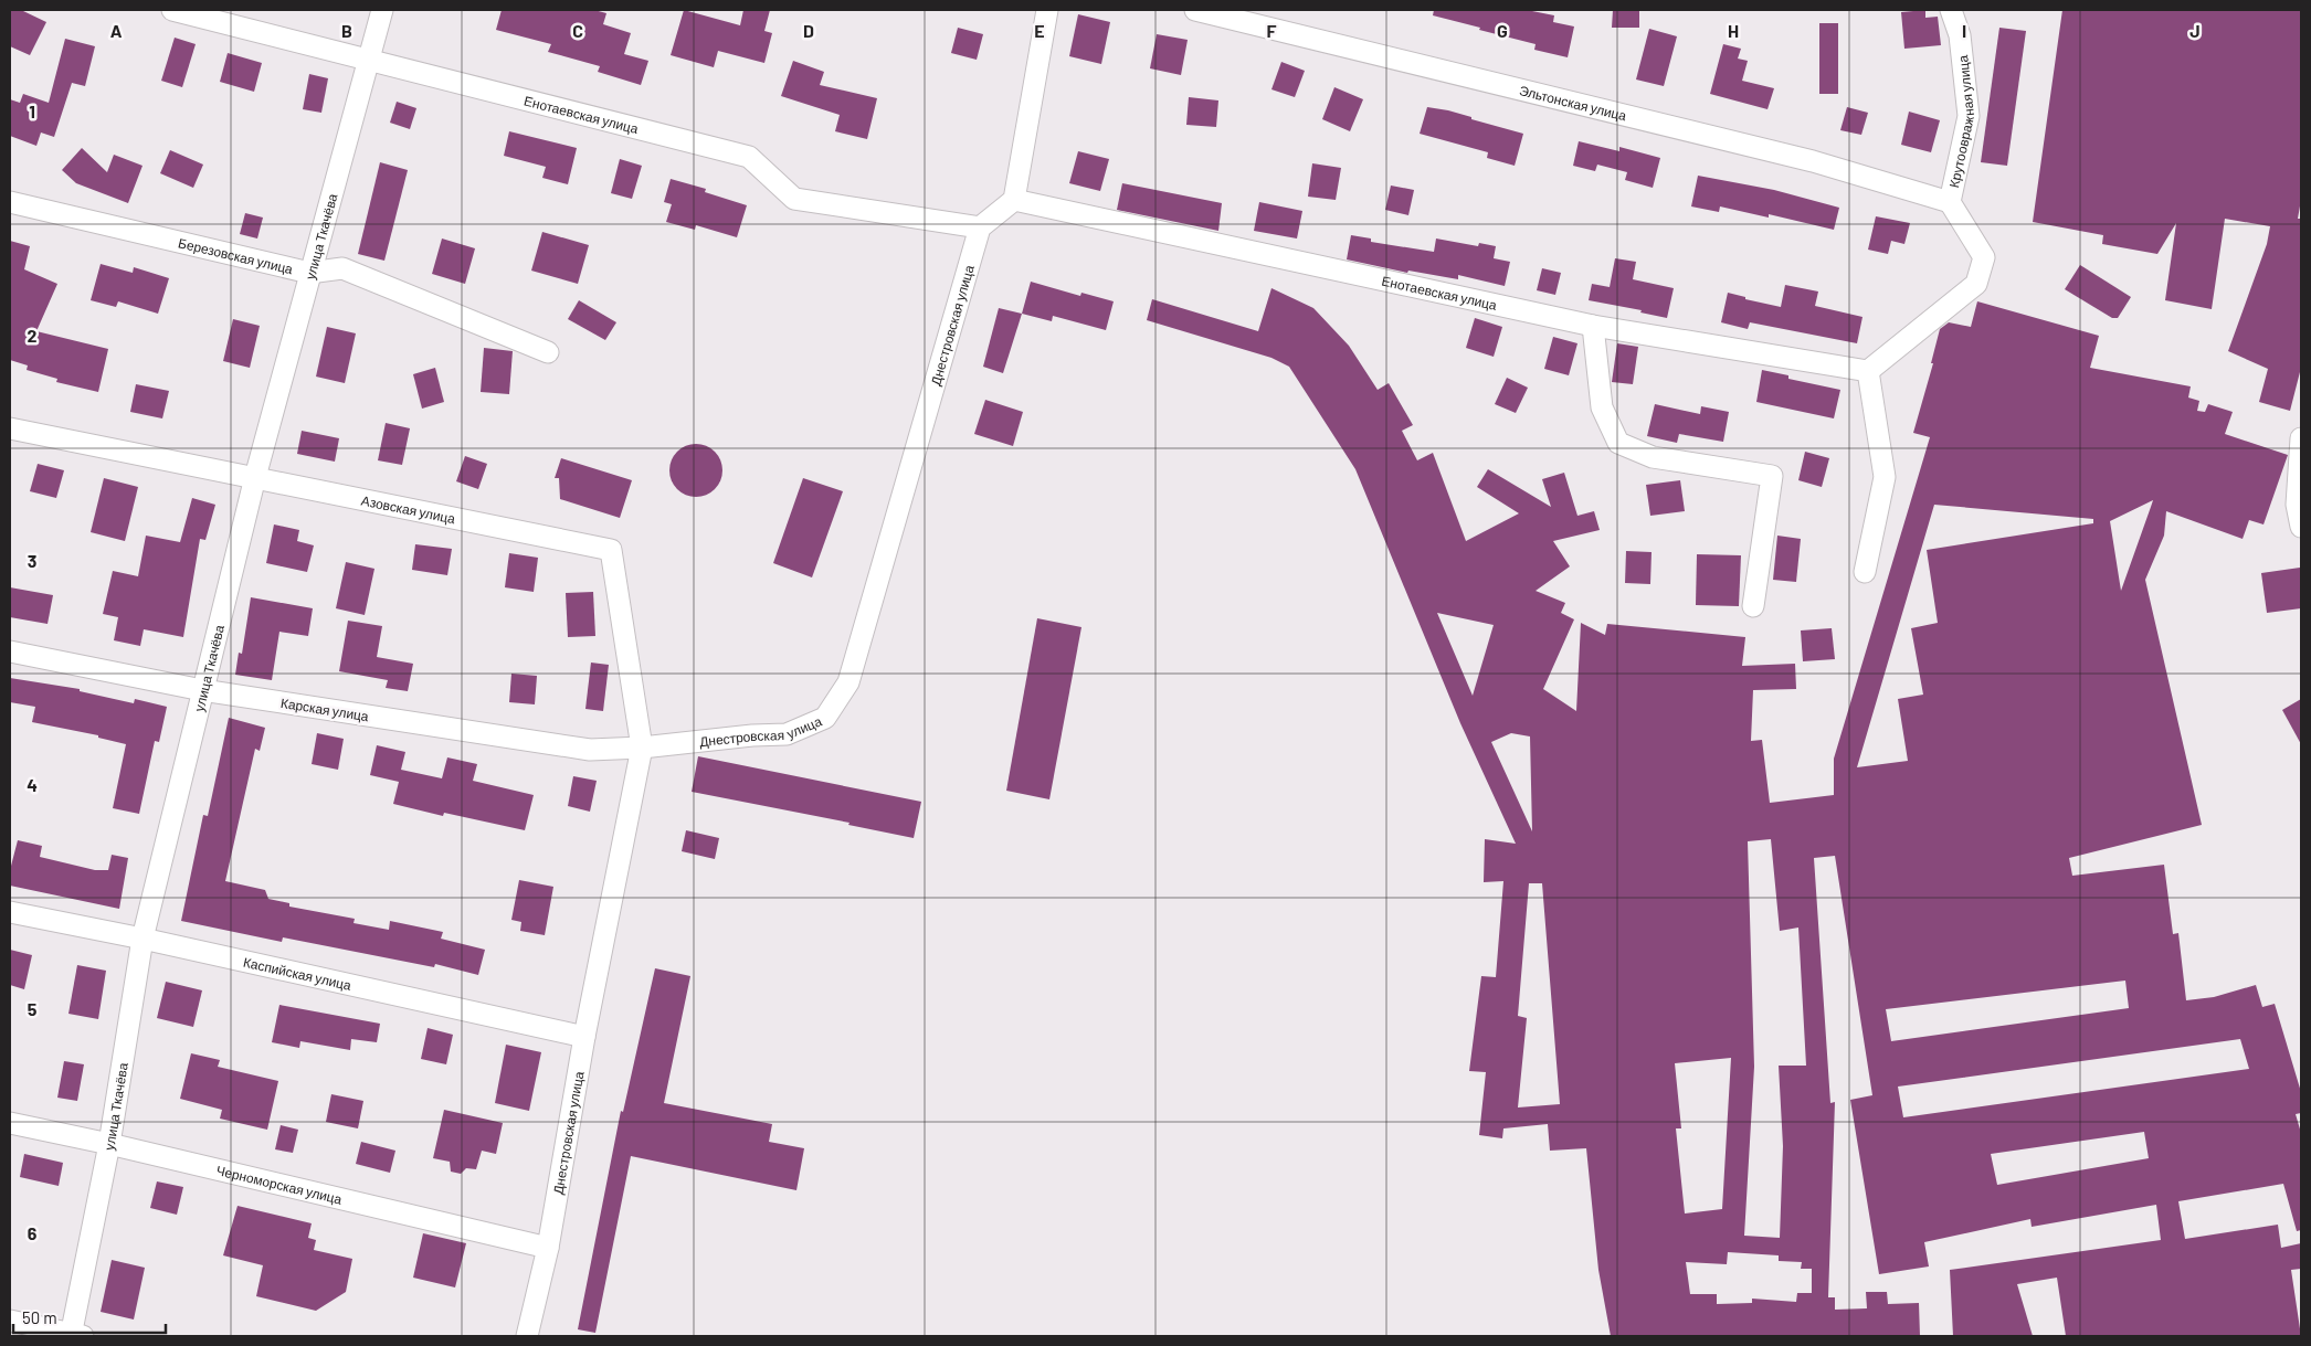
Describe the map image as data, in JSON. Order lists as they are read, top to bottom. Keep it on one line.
{"streets":{"street":["Эльтонская улица","Енотаевская улица","Крутоовражная улица","улица Ткачёва","Березовская улица","Днестровская улица","Азовская улица","Карская улица","Каспийская улица","Черноморская улица"]},"crossings":[["Эльтонская улица","Крутоовражная улица"],["Енотаевская улица","Крутоовражная улица"],["Енотаевская улица","улица Ткачёва"],["Енотаевская улица","Днестровская улица"],["улица Ткачёва","Березовская улица"],["улица Ткачёва","Азовская улица"],["улица Ткачёва","Карская улица"],["улица Ткачёва","Каспийская улица"],["улица Ткачёва","Черноморская улица"],["Днестровская улица","Азовская улица"],["Днестровская улица","Карская улица"],["Днестровская улица","Каспийская улица"],["Днестровская улица","Черноморская улица"],["Азовская улица","Карская улица"]],"scale_bar":"50 m","grid":{"columns":["A","B","C","D","E","F","G","H","I","J"],"rows":["1","2","3","4","5","6"]}}
